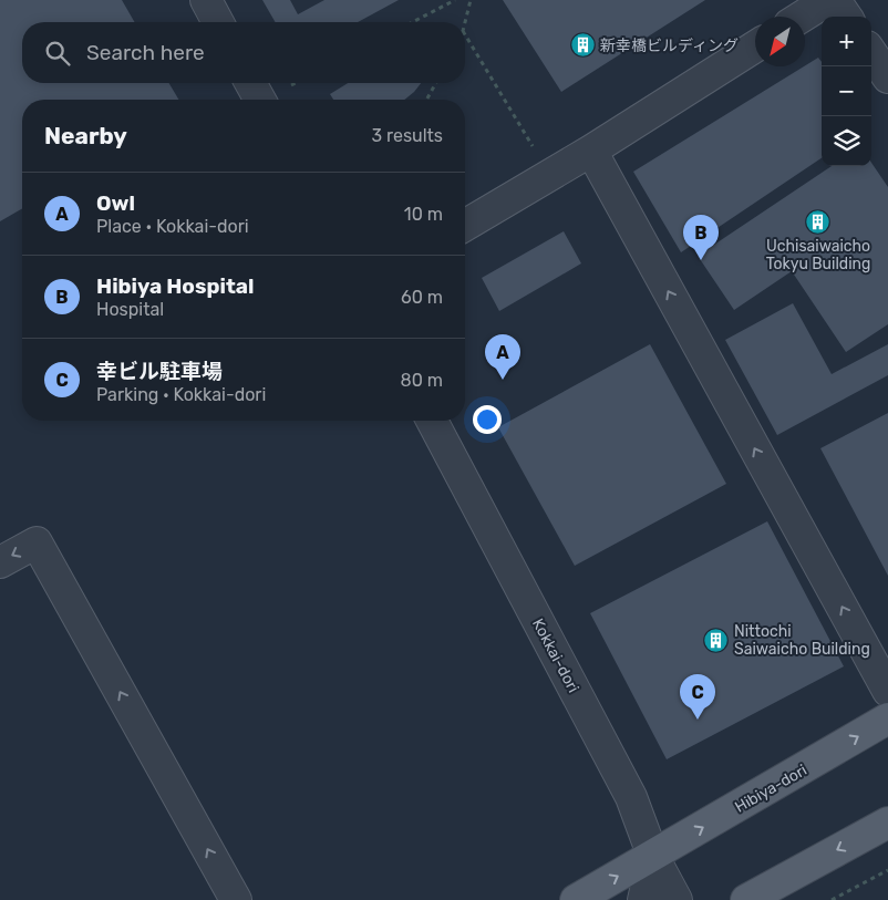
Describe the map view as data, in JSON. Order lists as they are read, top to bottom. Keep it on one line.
{"streets":{"main road":["Hibiya-dori"],"street":["Kokkai-dori"]},"crossings":[["Kokkai-dori","Hibiya-dori"]],"places":{"building":["新幸橋ビルディング","Uchisaiwaicho Tokyu Building","Nittochi Saiwaicho Building"]},"north":"bottom left","page":{"map_buttons":["+","−"],"search":"Search here","heading":["Nearby","3 results"],"list":[{"mark":"A","name":"Owl","note":"Place · Kokkai-dori","value":"10 m"},{"mark":"B","name":"Hibiya Hospital","note":"Hospital","value":"60 m"},{"mark":"C","name":"幸ビル駐車場","note":"Parking · Kokkai-dori","value":"80 m"}],"pins":["B","A","C"]}}
